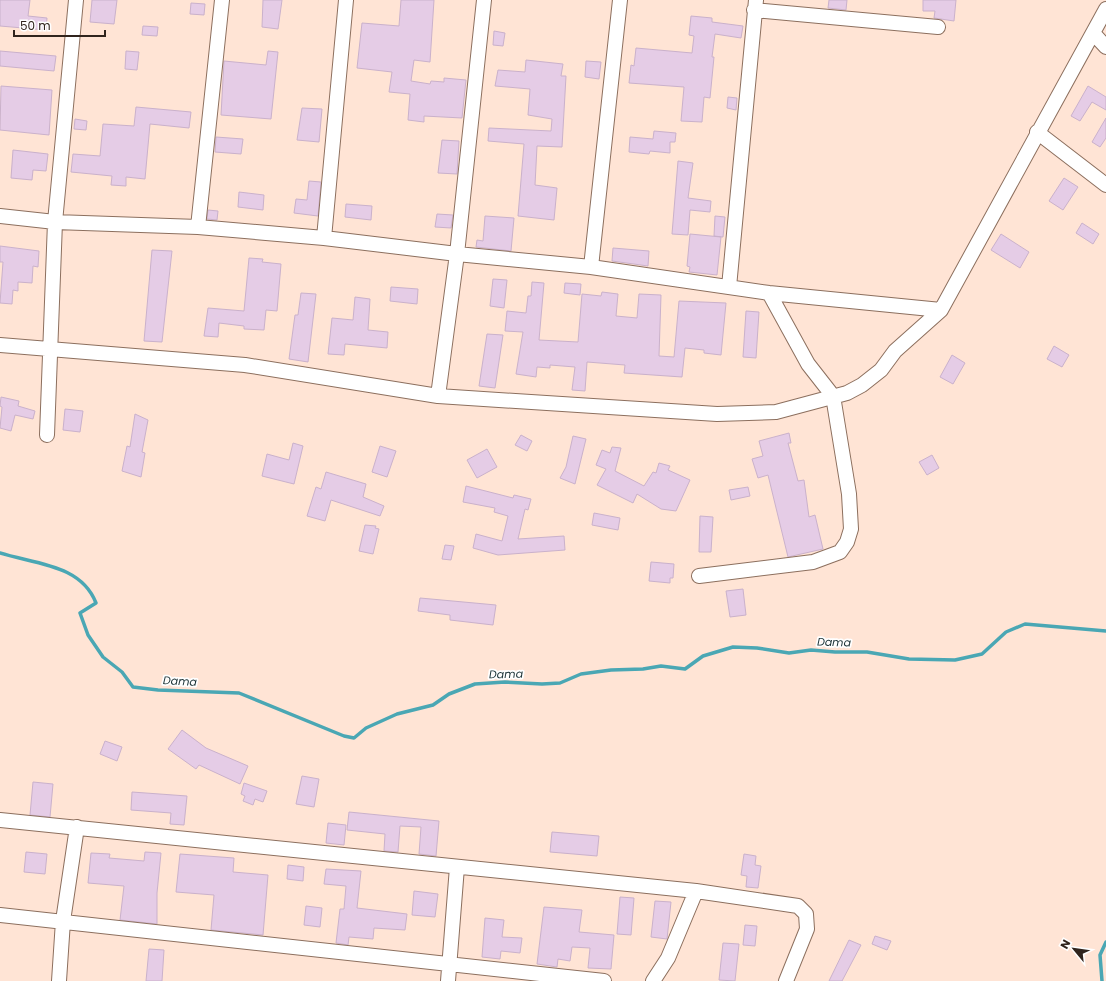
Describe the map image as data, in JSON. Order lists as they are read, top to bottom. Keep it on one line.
{"water":["Dama"],"scale_bar":"50 m","north":"top left"}
